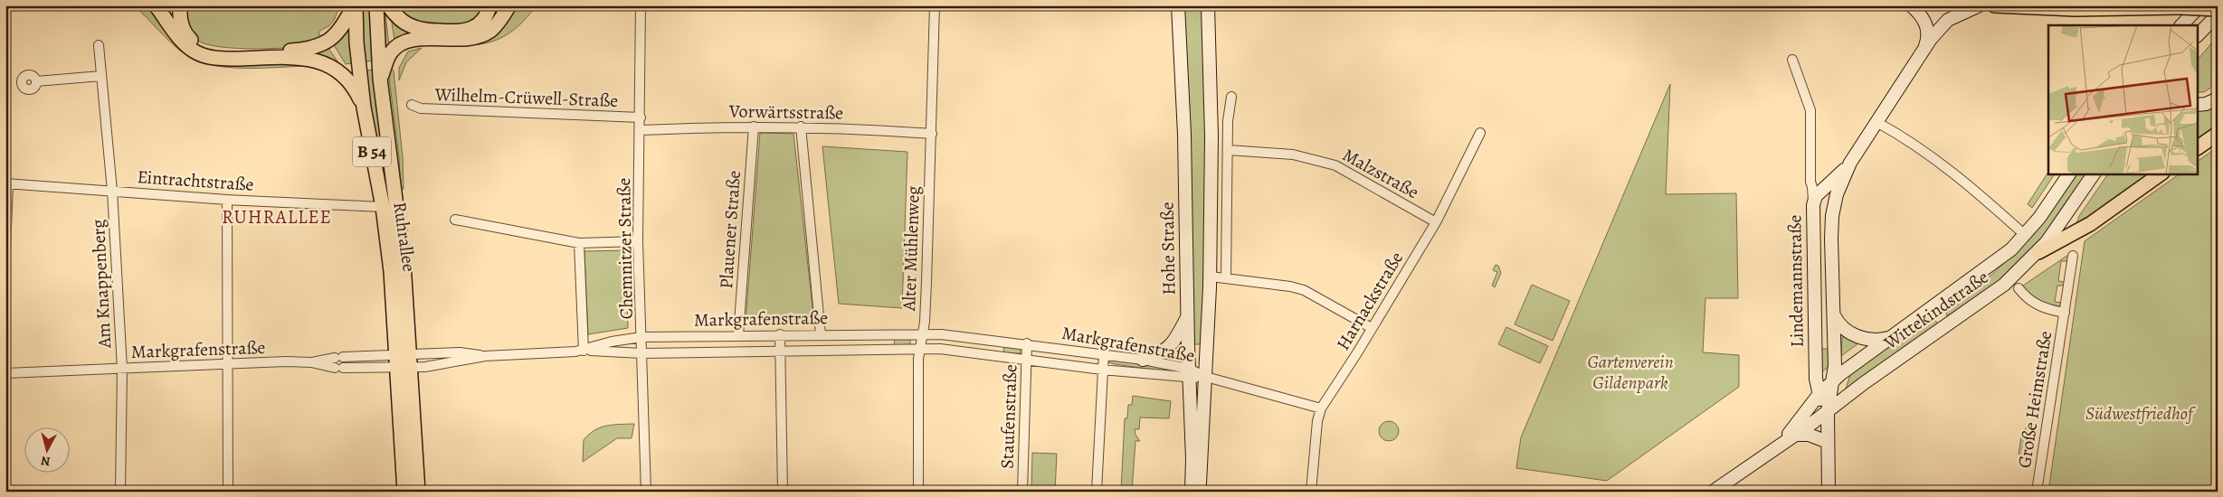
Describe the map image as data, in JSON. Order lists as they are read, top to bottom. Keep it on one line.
{"streets":{"main road":["B 54","Ruhrallee","Hohe Straße","Lindemannstraße","Wittekindstraße"],"street":["Wilhelm-Crüwell-Straße","Vorwärtsstraße","Malzstraße","Eintrachtstraße","Plauener Straße","Chemnitzer Straße","Alter Mühlenweg","Am Knappenberg","Harnackstraße","Markgrafenstraße","Große Heimstraße","Staufenstraße"]},"crossings":[["Wilhelm-Crüwell-Straße","Chemnitzer Straße"],["Vorwärtsstraße","Plauener Straße"],["Vorwärtsstraße","Chemnitzer Straße"],["Vorwärtsstraße","Alter Mühlenweg"],["Malzstraße","Harnackstraße"],["Eintrachtstraße","Ruhrallee"],["Eintrachtstraße","Am Knappenberg"],["Plauener Straße","Markgrafenstraße"],["Ruhrallee","Markgrafenstraße"],["Chemnitzer Straße","Markgrafenstraße"],["Alter Mühlenweg","Markgrafenstraße"],["Hohe Straße","Markgrafenstraße"],["Lindemannstraße","Wittekindstraße"],["Am Knappenberg","Markgrafenstraße"],["Harnackstraße","Markgrafenstraße"],["Markgrafenstraße","Staufenstraße"]],"districts":["RUHRALLEE"],"parks":["Gartenverein Gildenpark","Südwestfriedhof"],"north":"bottom"}
